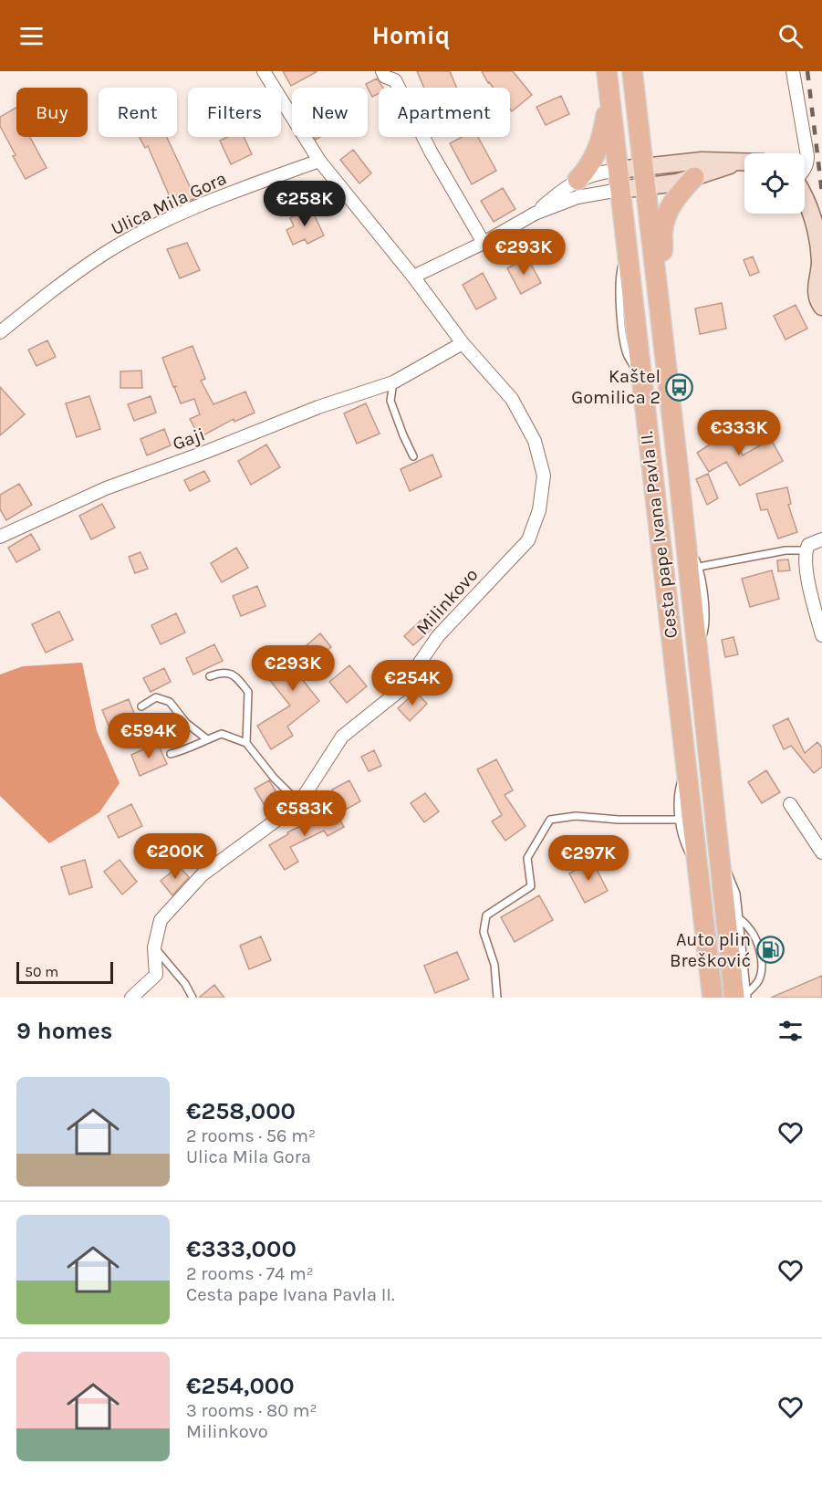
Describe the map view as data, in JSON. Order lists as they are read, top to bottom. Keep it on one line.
{"streets":{"main road":["Cesta pape Ivana Pavla II."],"street":["Ulica Mila Gora","Gaji","Milinkovo"]},"crossings":[["Gaji","Milinkovo"]],"places":{"bus stop":["Kaštel Gomilica 2"],"fuel station":["Auto plin Brešković"]},"scale_bar":"50 m","page":{"header":"Homiq","chip":["Buy","Rent","Filters","New","Apartment"],"price":["€258K","€293K","€333K","€293K","€254K","€594K","€583K","€200K","€297K"],"scale":"50 m","heading":"9 homes","list":[{"name":"€258,000","note":"2 rooms · 56 m² · Ulica Mila Gora"},{"name":"€333,000","note":"2 rooms · 74 m² · Cesta pape Ivana Pavla II."},{"name":"€254,000","note":"3 rooms · 80 m² · Milinkovo"}]}}
